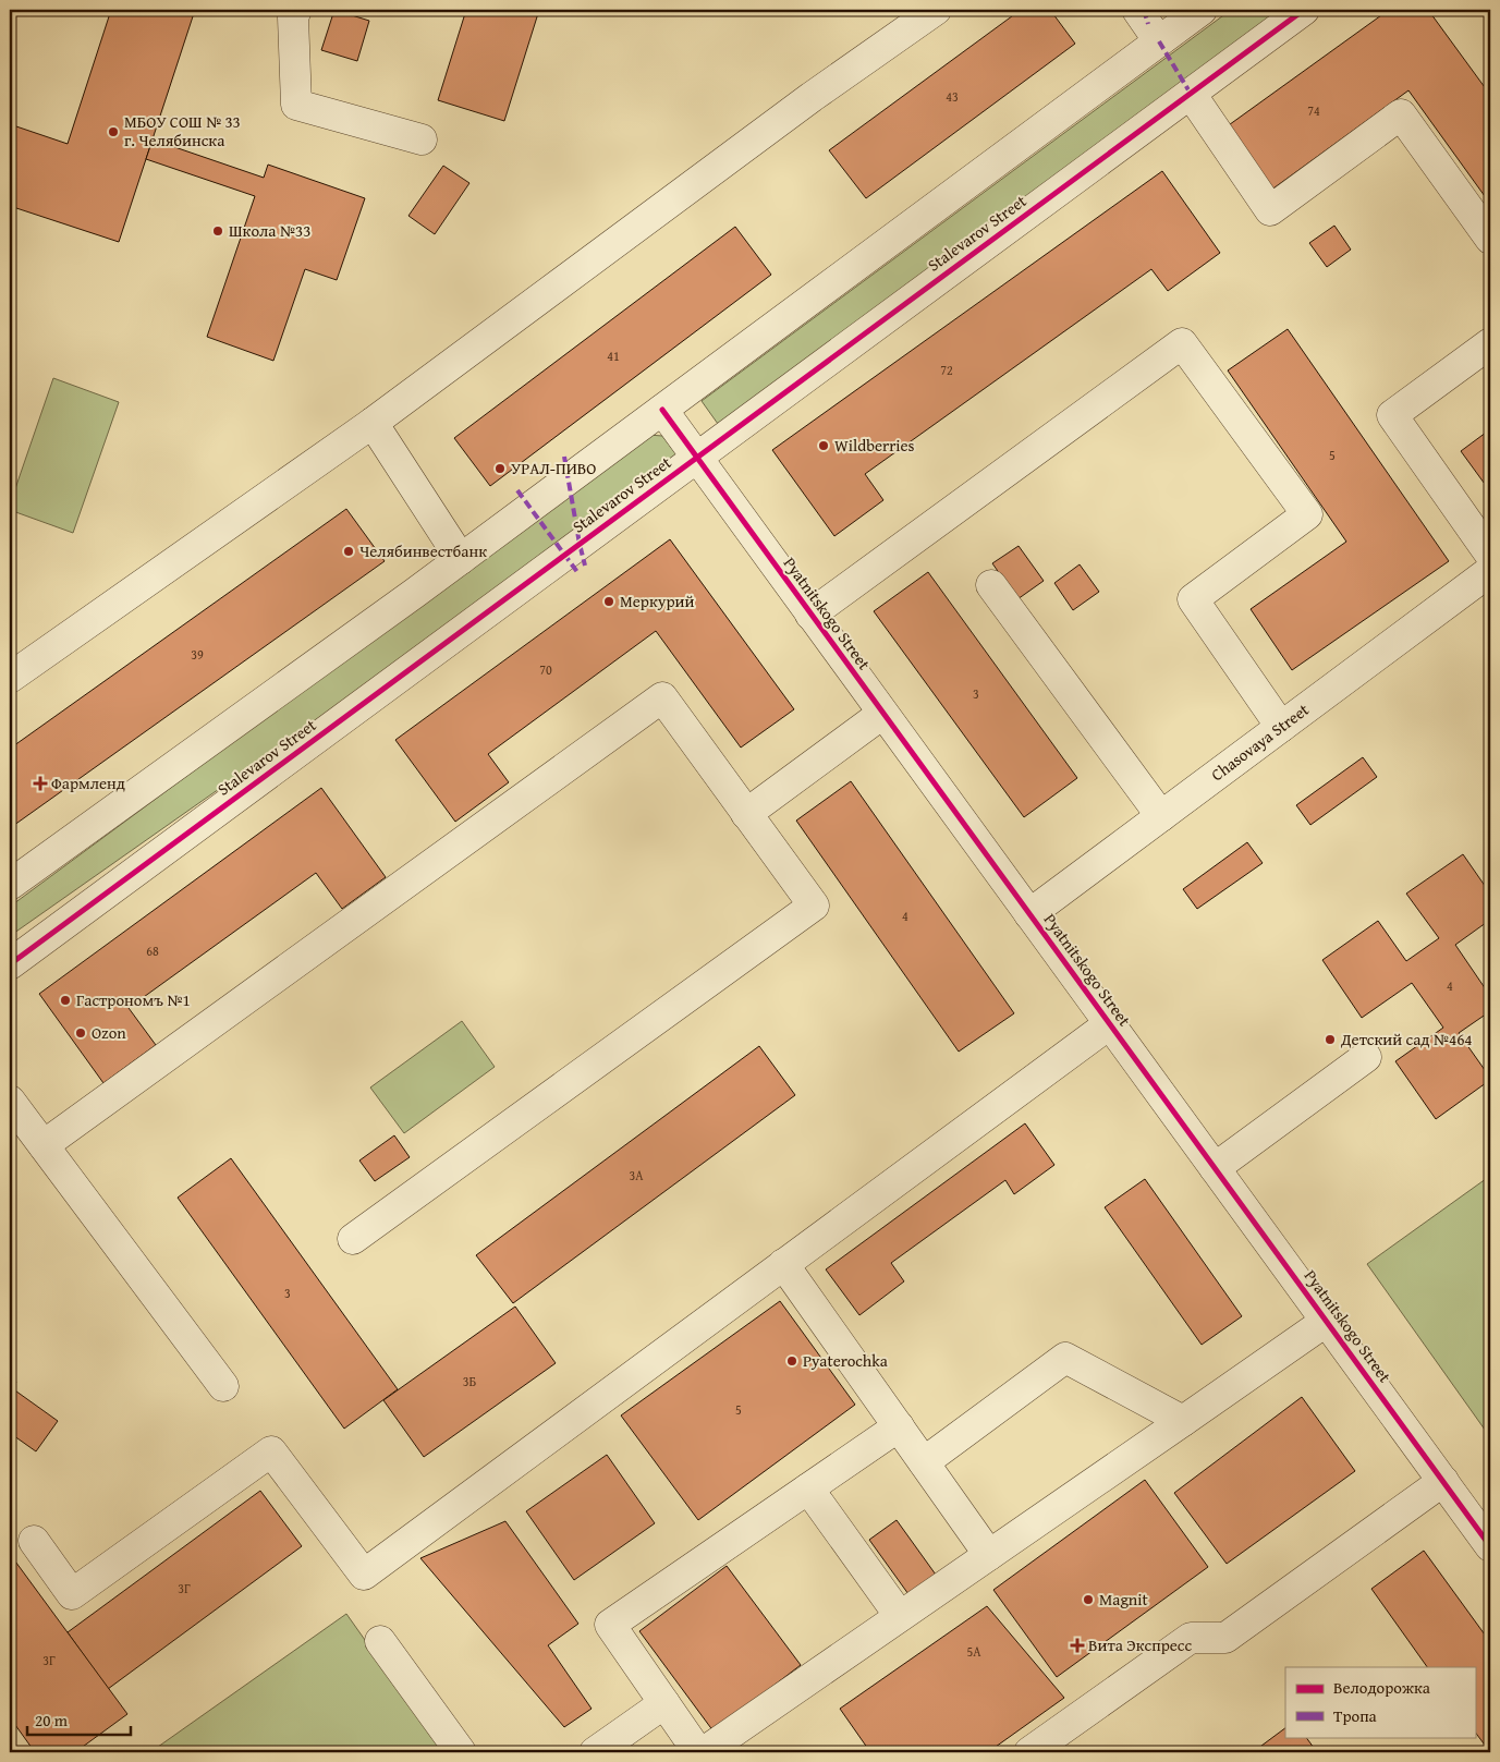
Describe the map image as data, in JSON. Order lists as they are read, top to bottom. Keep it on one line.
{"streets":{"street":["Stalevarov Street","Pyatnitskogo Street","Chasovaya Street"]},"crossings":[["Stalevarov Street","Pyatnitskogo Street"],["Pyatnitskogo Street","Chasovaya Street"]],"places":{"other":["МБОУ СОШ № 33 г. Челябинска","Школа №33","Wildberries","УРАЛ-ПИВО","Челябинвестбанк","Меркурий","Гастрономъ №1","Ozon","Детский сад №464","Pyaterochka","Magnit"],"health":["Фармленд","Вита Экспресс"]},"house_numbers":["43","74","41","72","5","39","70","3","4","68","4","3А","3","3Б","5","3Г","5А","3Г"],"legend":["Велодорожка","Тропа"],"scale_bar":"20 m"}
